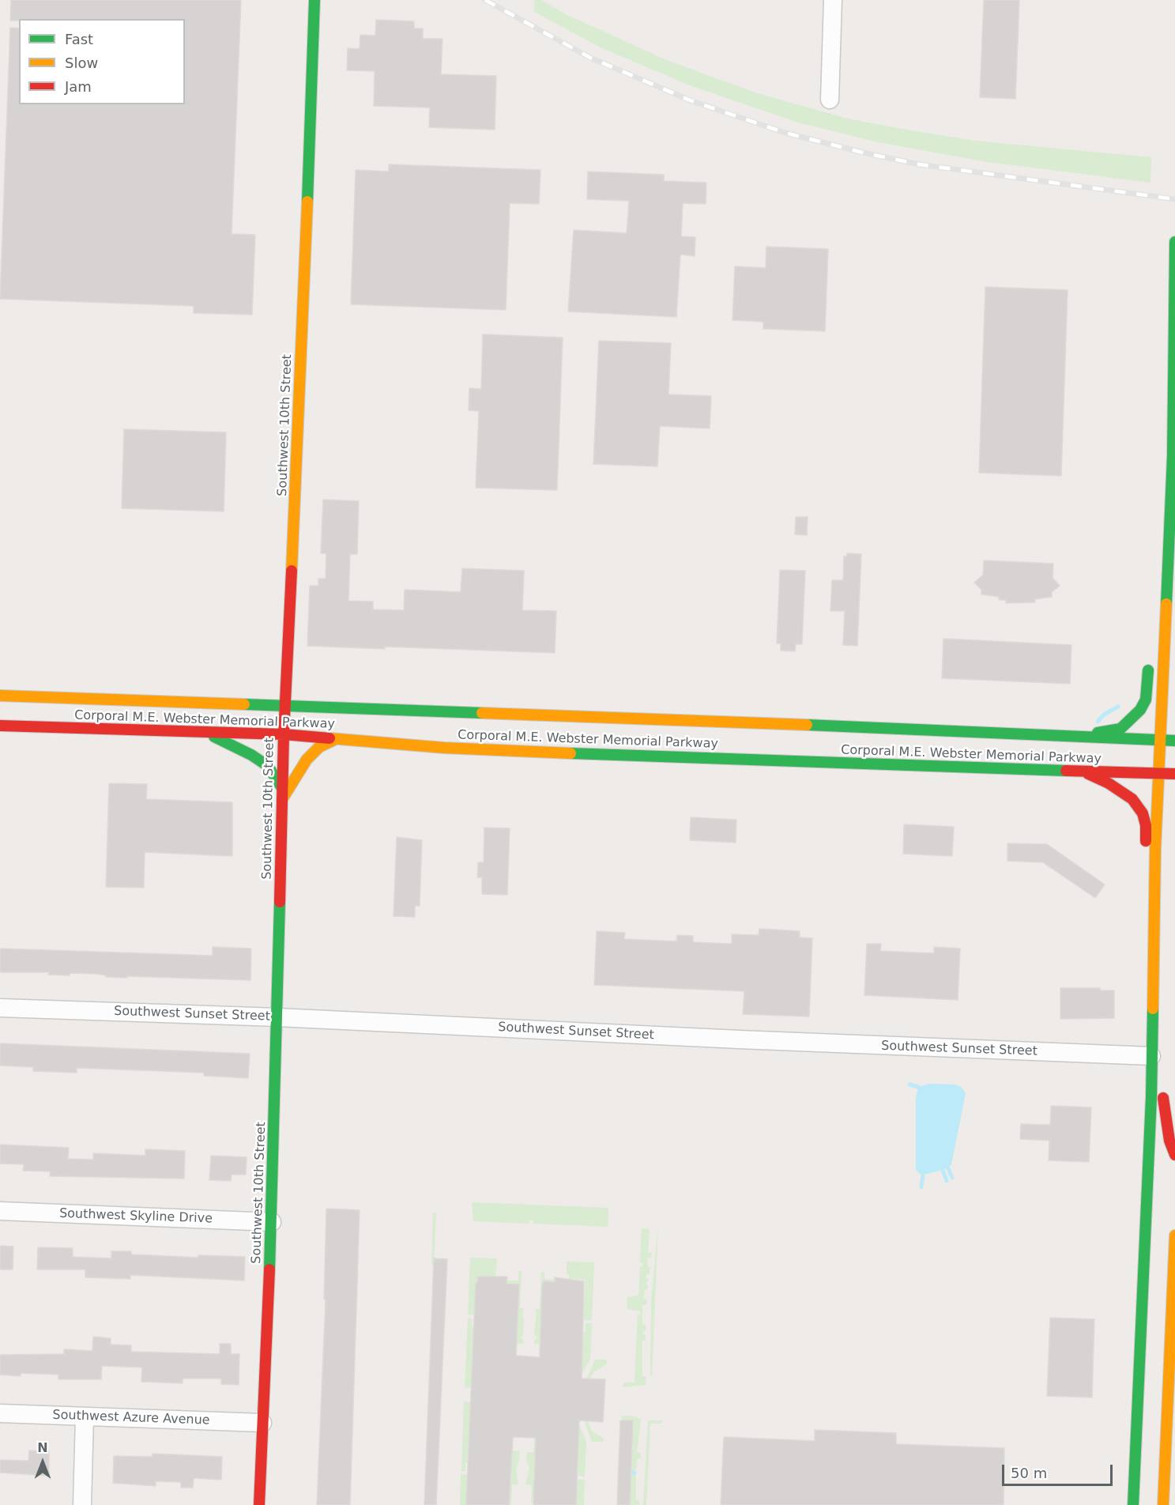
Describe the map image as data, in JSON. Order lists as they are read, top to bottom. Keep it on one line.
{"streets":{"main road":["Southwest 10th Street","Corporal M.E. Webster Memorial Parkway"],"street":["Southwest Sunset Street","Southwest Skyline Drive","Southwest Azure Avenue"]},"crossings":[["Southwest 10th Street","Corporal M.E. Webster Memorial Parkway"],["Southwest 10th Street","Southwest Sunset Street"],["Southwest 10th Street","Southwest Skyline Drive"],["Southwest 10th Street","Southwest Azure Avenue"]],"legend":["Fast","Slow","Jam"],"scale_bar":"50 m","north":"top"}
